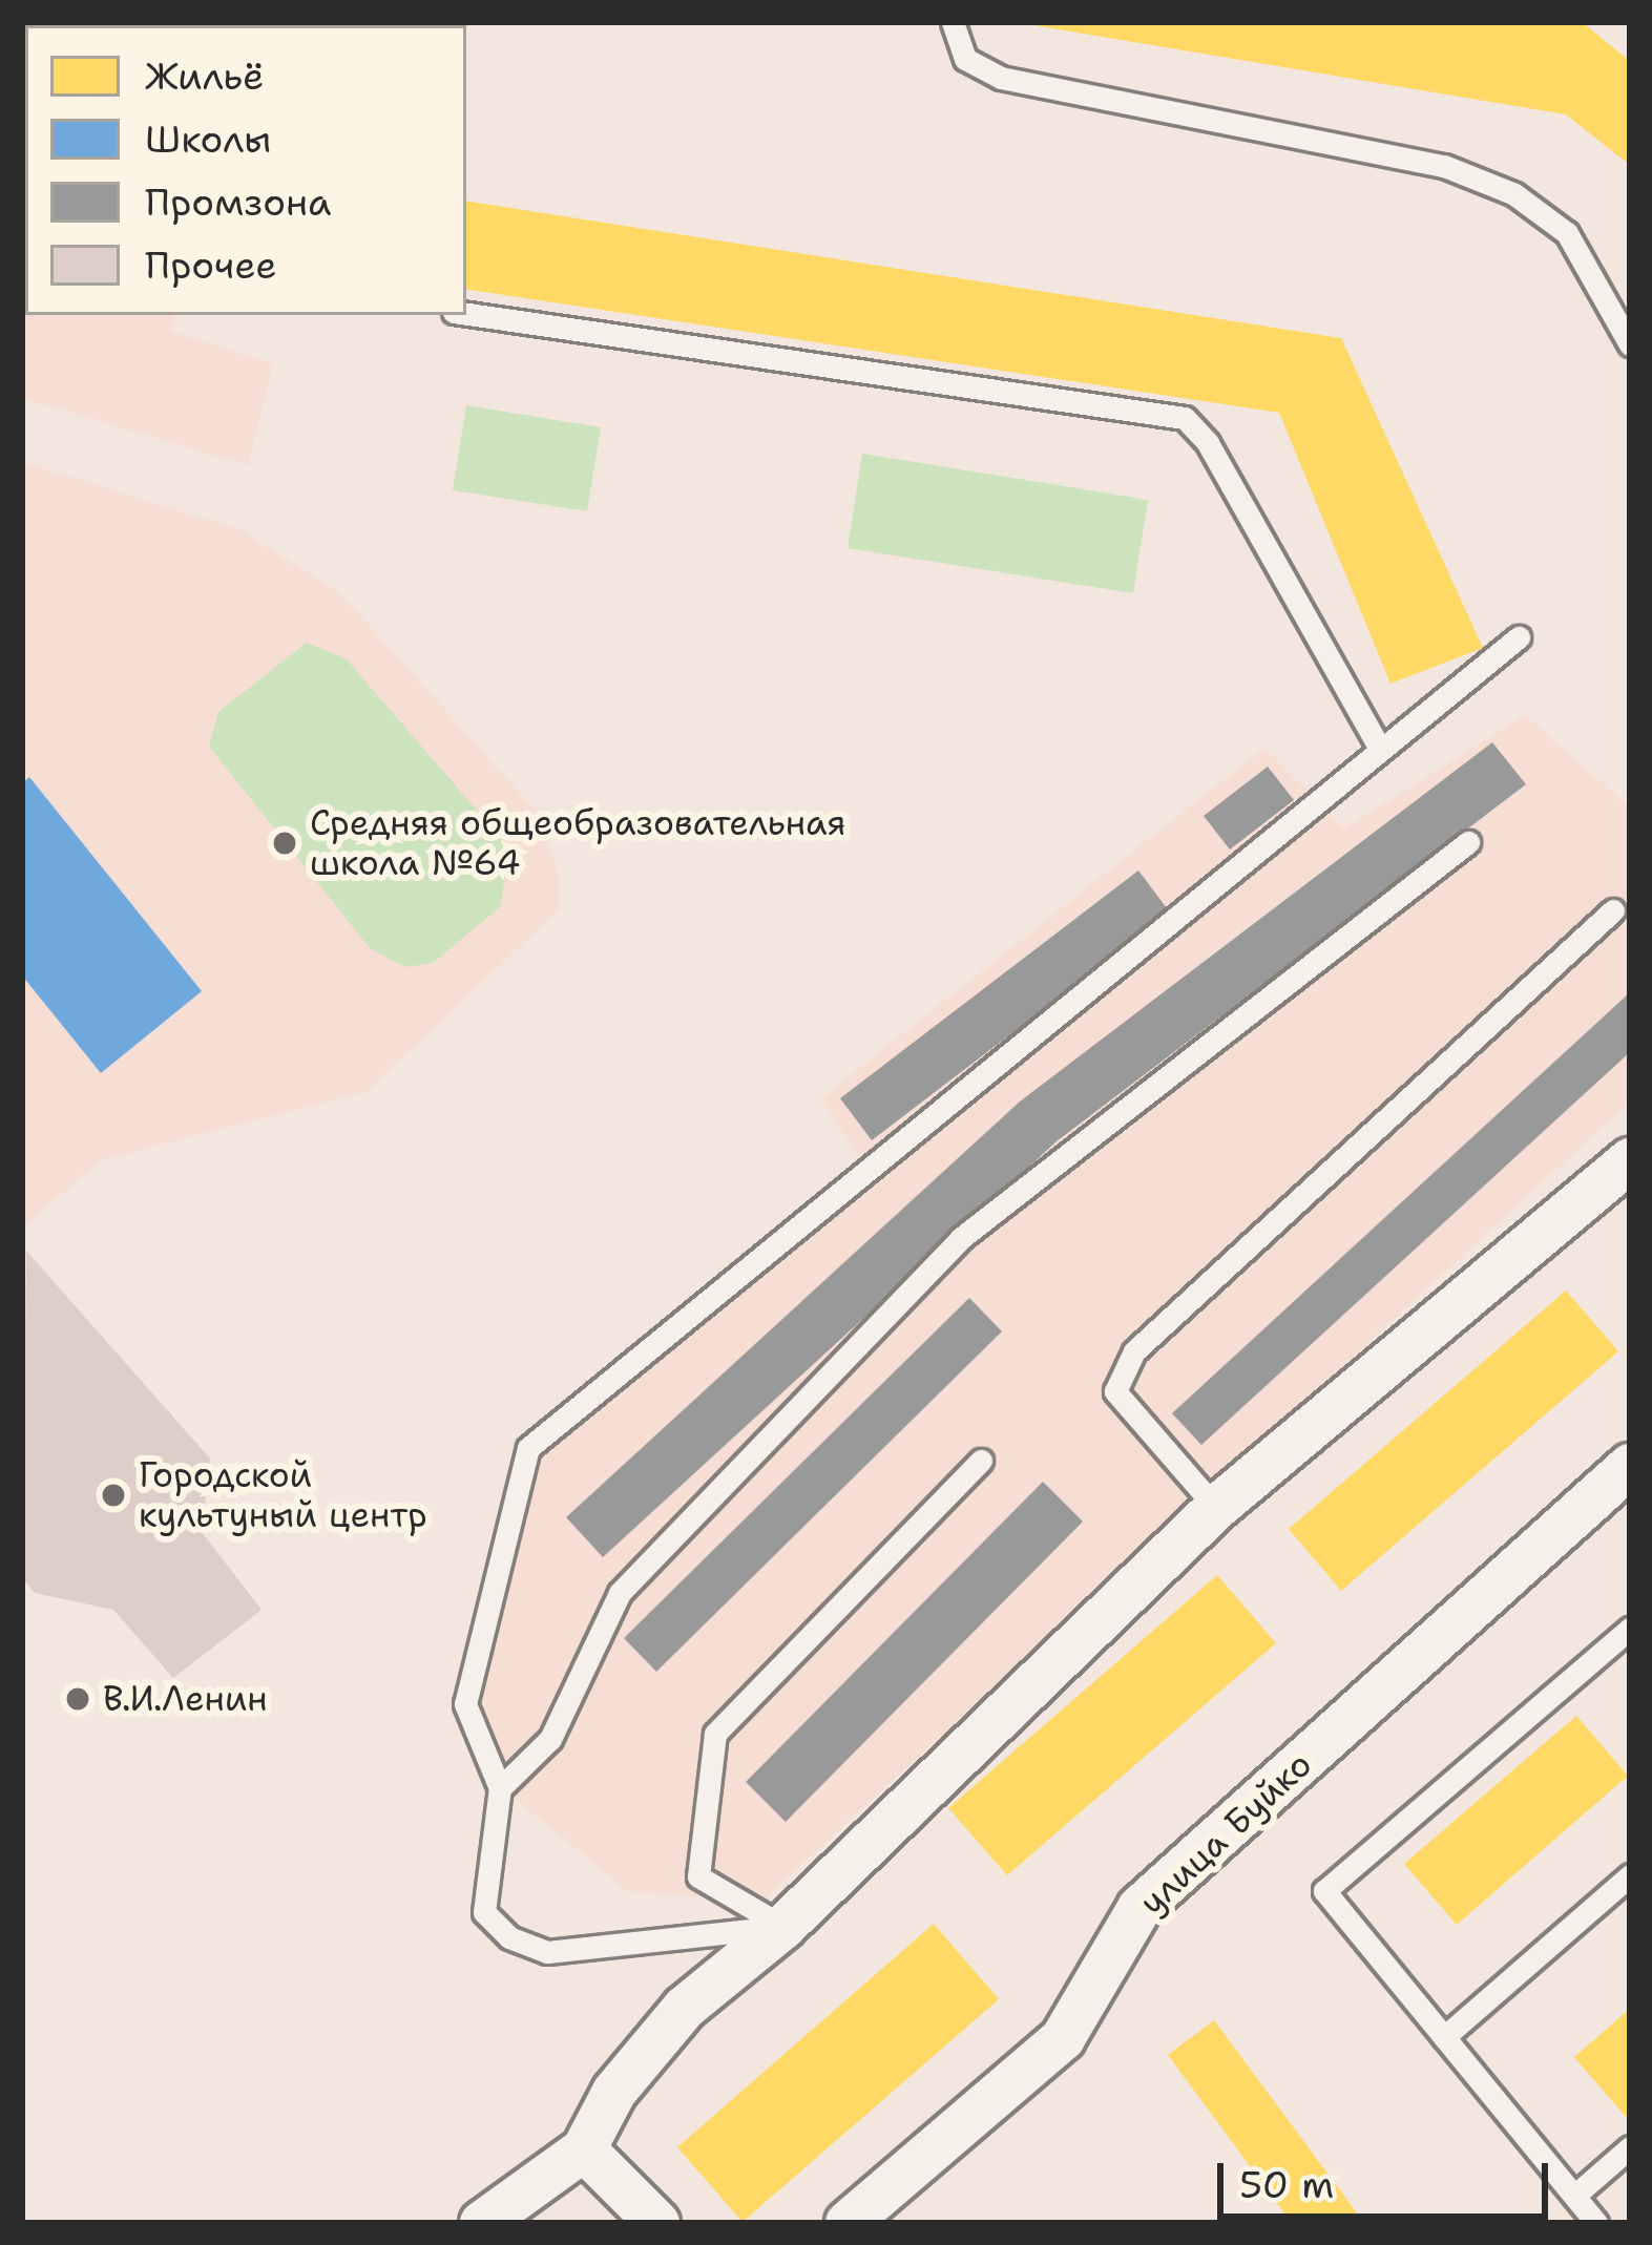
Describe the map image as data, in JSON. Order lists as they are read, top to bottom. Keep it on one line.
{"streets":{"street":["улица Буйко"]},"places":["Средняя общеобразовательная школа №64","Городской культуный центр","В.И.Ленин"],"legend":["Жильё","Школы","Промзона","Прочее"],"scale_bar":"50 m"}
